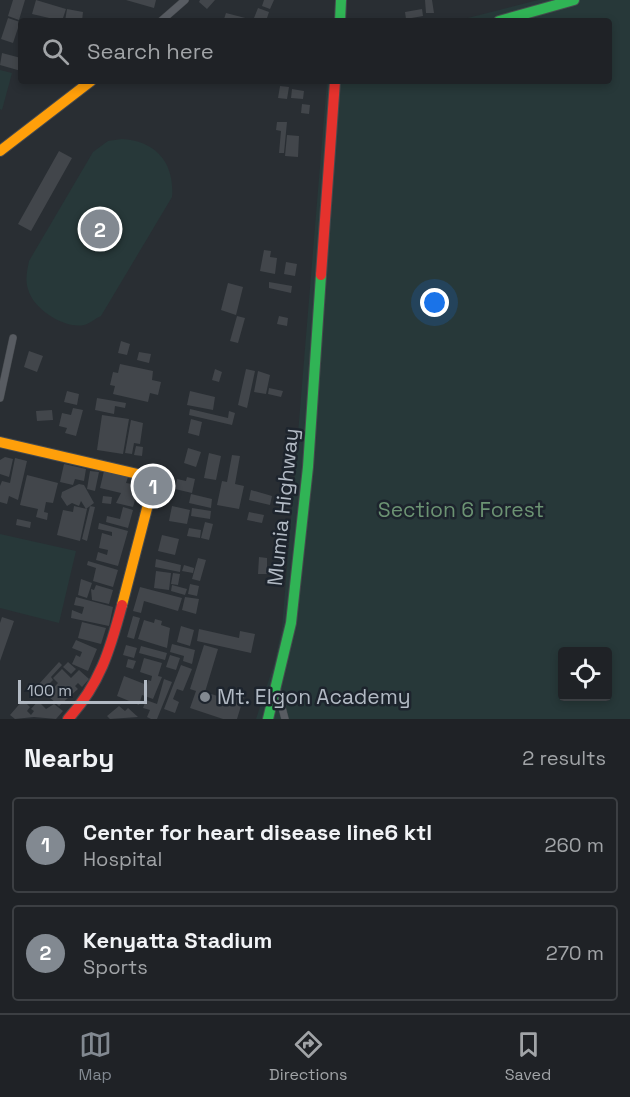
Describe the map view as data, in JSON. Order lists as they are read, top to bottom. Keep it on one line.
{"streets":{"main road":["Mumia Highway"]},"parks":["Section 6 Forest"],"places":["Mt. Elgon Academy"],"scale_bar":"100 m","page":{"search":"Search here","pins":["2","1"],"scale":"100 m","heading":["Nearby","2 results"],"list":[{"mark":"1","name":"Center for heart disease line6 ktl","note":"Hospital","value":"260 m"},{"mark":"2","name":"Kenyatta Stadium","note":"Sports","value":"270 m"}],"nav":["Map","Directions","Saved"]}}
